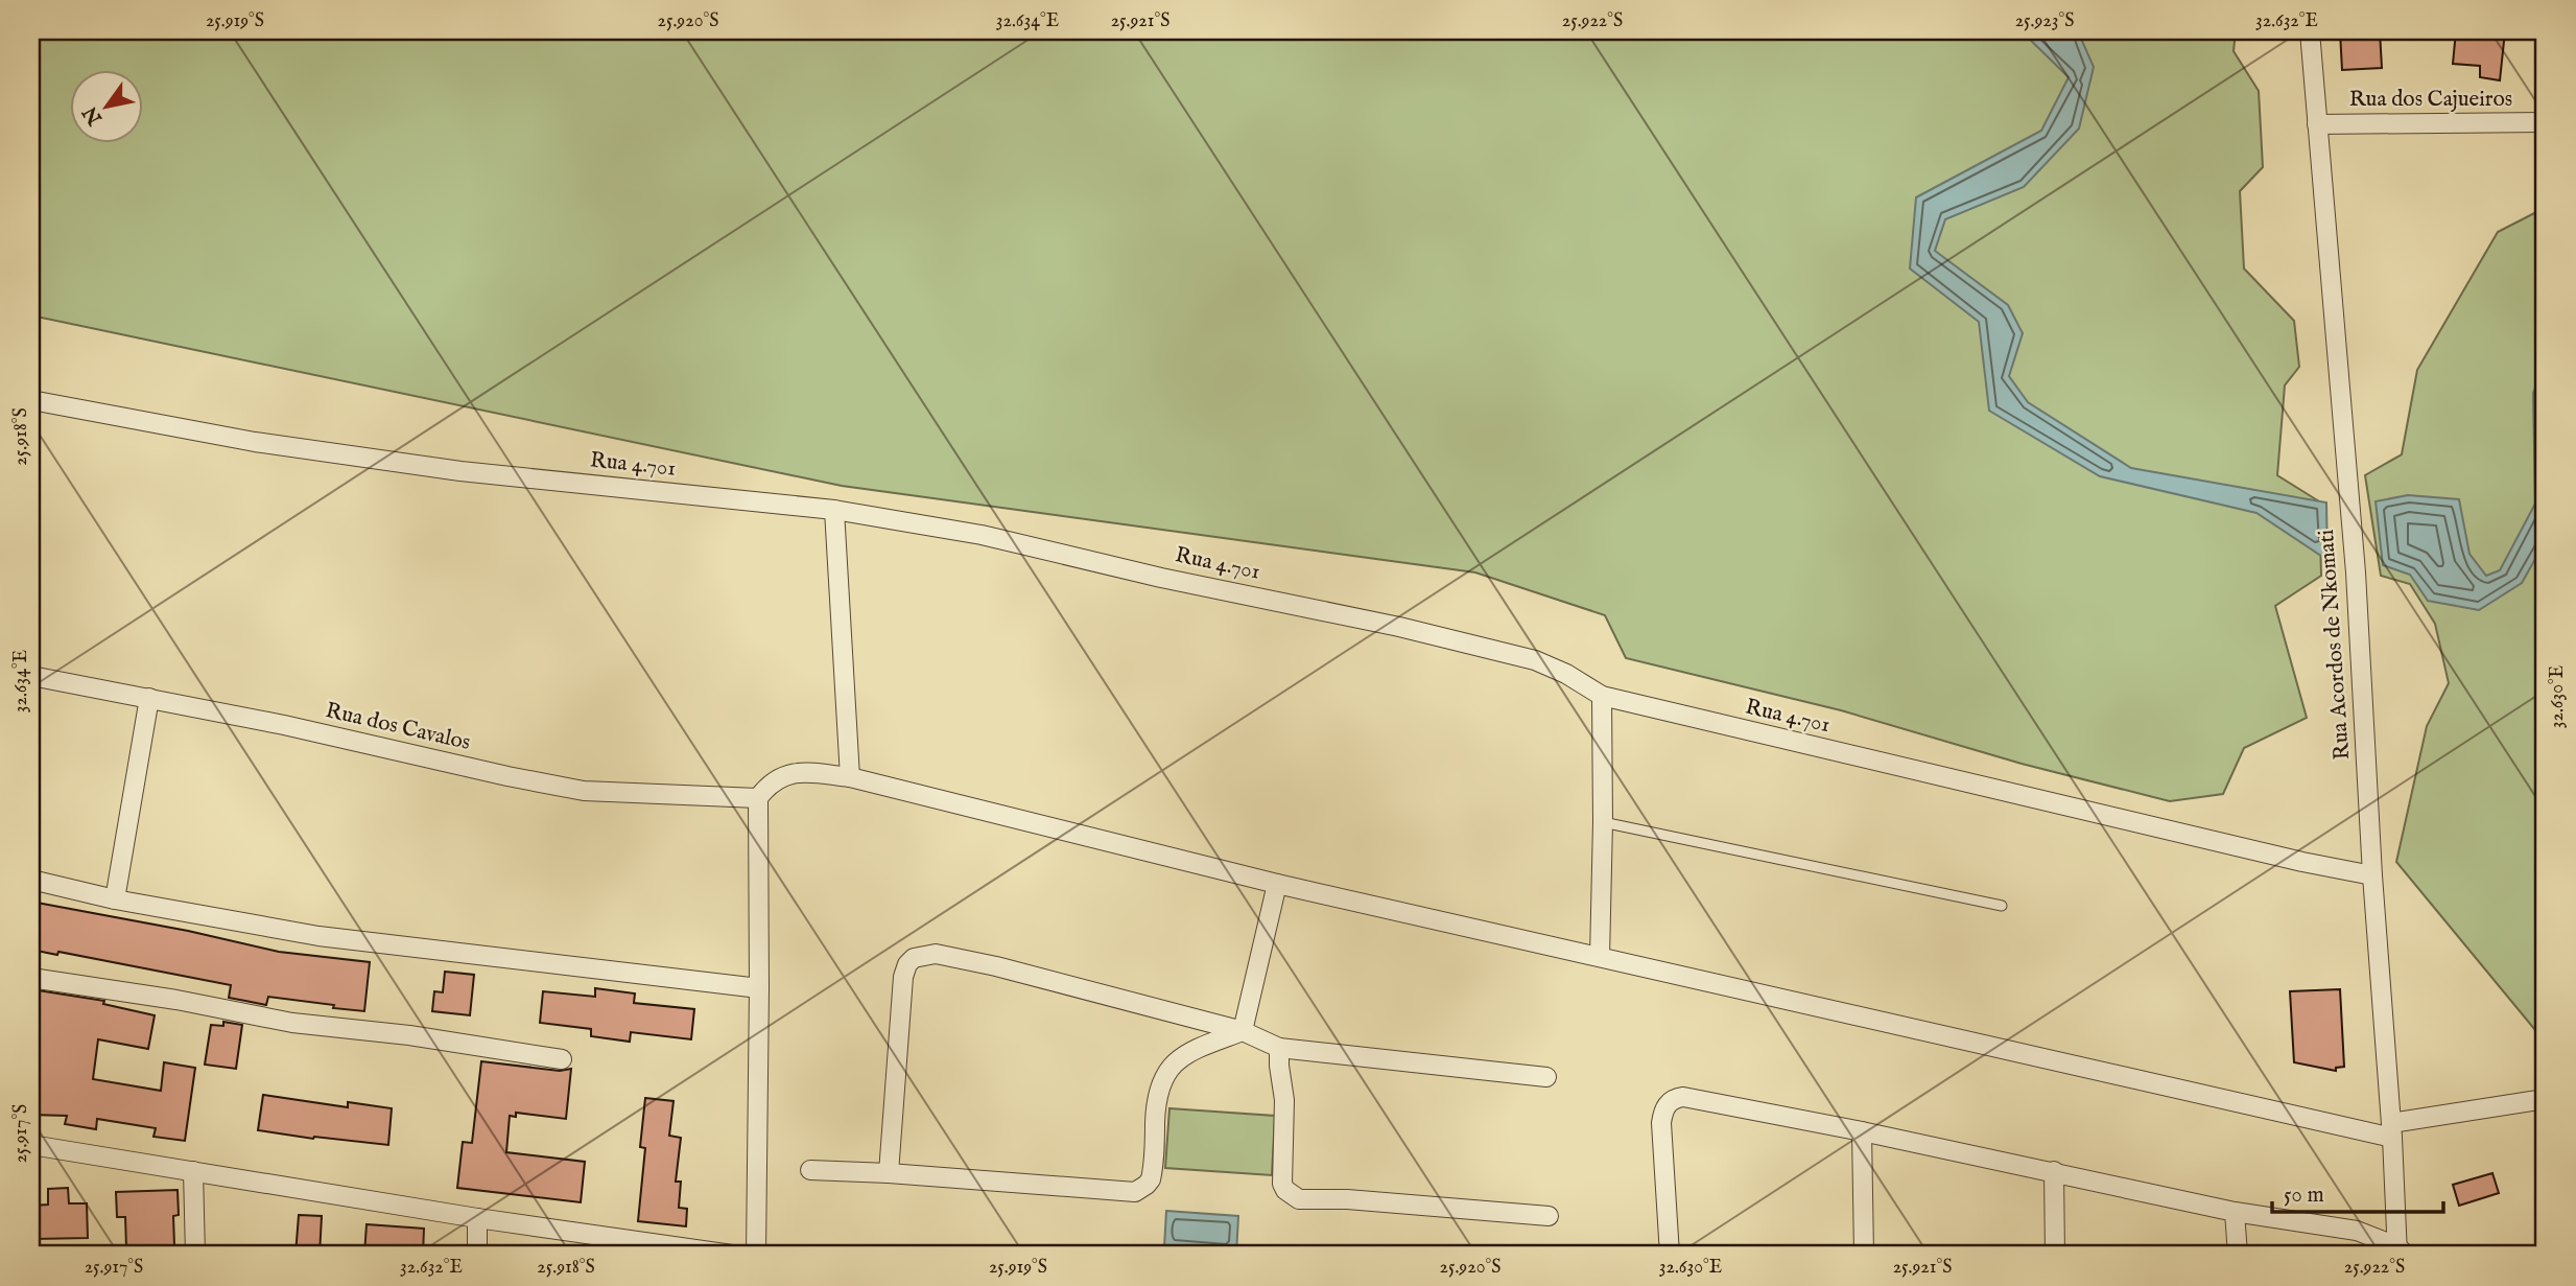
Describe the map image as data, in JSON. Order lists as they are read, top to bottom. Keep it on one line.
{"streets":{"street":["Rua dos Cajueiros","Rua 4.701","Rua Acordos de Nkomati","Rua dos Cavalos"]},"crossings":[["Rua dos Cajueiros","Rua Acordos de Nkomati"],["Rua 4.701","Rua Acordos de Nkomati"]],"scale_bar":"50 m","north":"bottom left","coordinates":["25.919°S","25.920°S","32.634°E","25.921°S","25.922°S","25.923°S","32.632°E","25.918°S","32.630°E","25.917°S"]}
